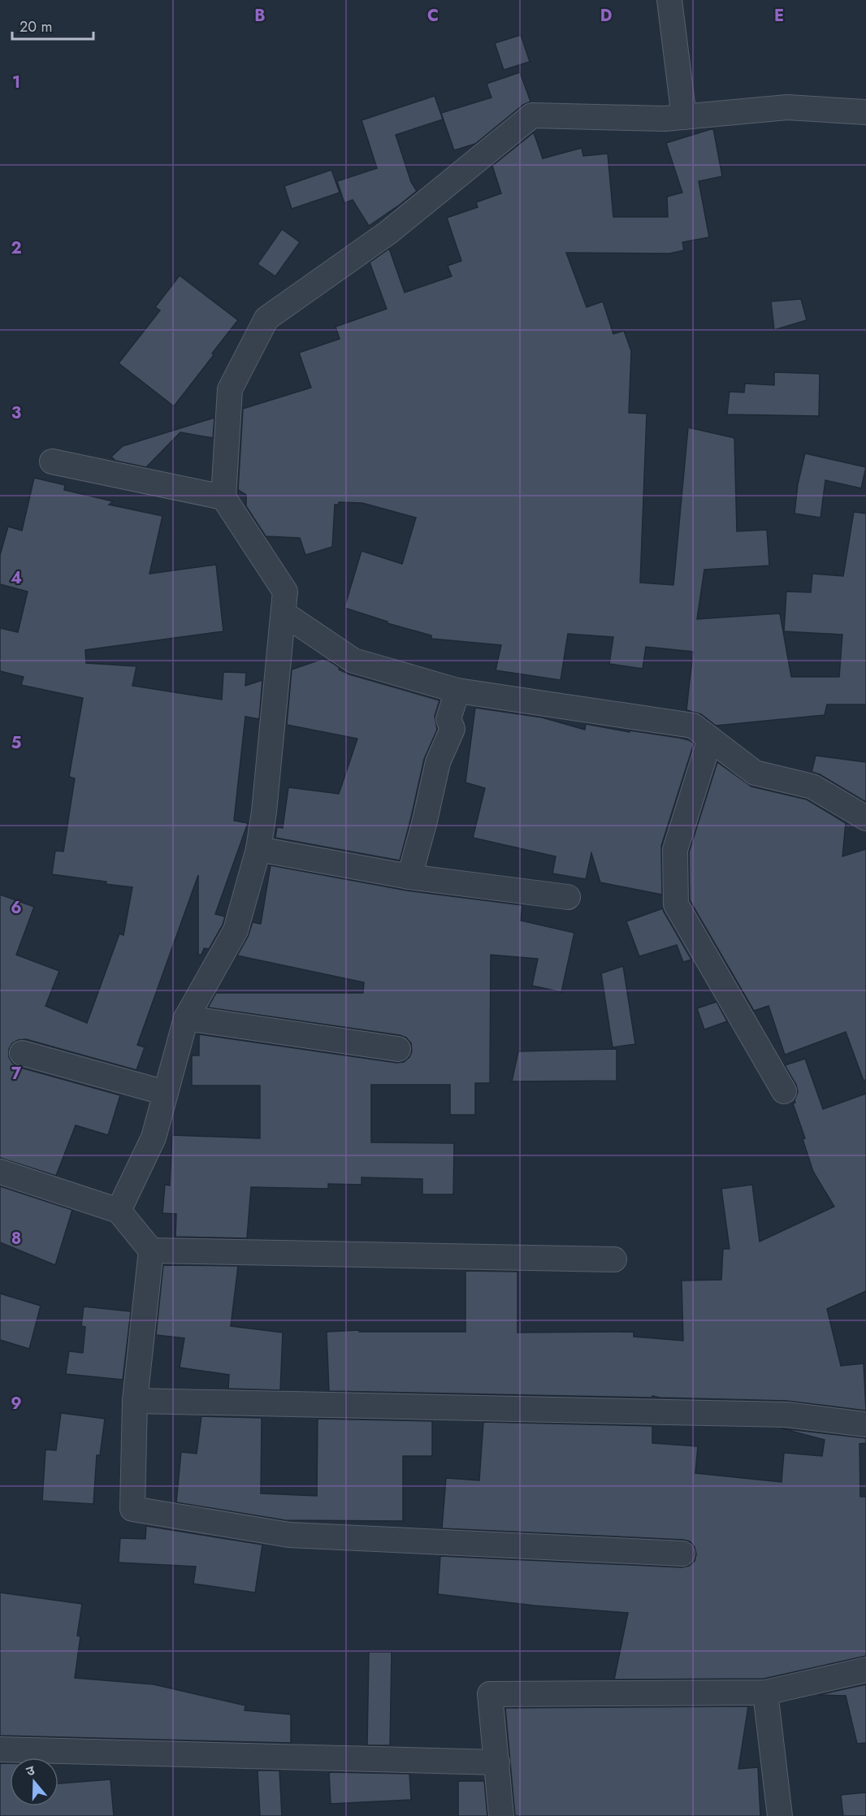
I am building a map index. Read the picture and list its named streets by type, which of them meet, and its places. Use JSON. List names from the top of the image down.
{
  "scale_bar": "20 m",
  "north": "top",
  "grid": {
    "columns": [
      "B",
      "C",
      "D",
      "E"
    ],
    "rows": [
      "1",
      "2",
      "3",
      "4",
      "5",
      "6",
      "7",
      "8",
      "9"
    ]
  }
}
